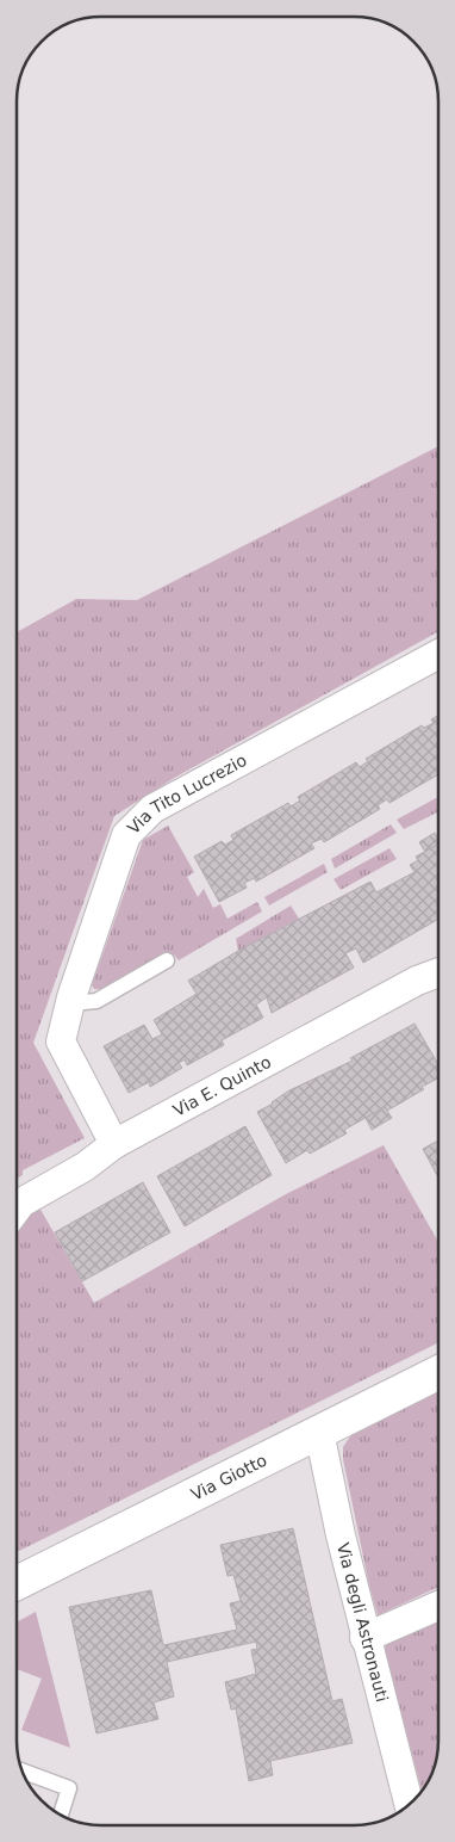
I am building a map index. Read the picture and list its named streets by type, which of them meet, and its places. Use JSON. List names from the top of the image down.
{
  "streets": {
    "street": [
      "Via Tito Lucrezio",
      "Via E. Quinto",
      "Via Giotto",
      "Via degli Astronauti"
    ]
  },
  "crossings": [
    ["Via Tito Lucrezio", "Via E. Quinto"],
    ["Via Giotto", "Via degli Astronauti"]
  ]
}
